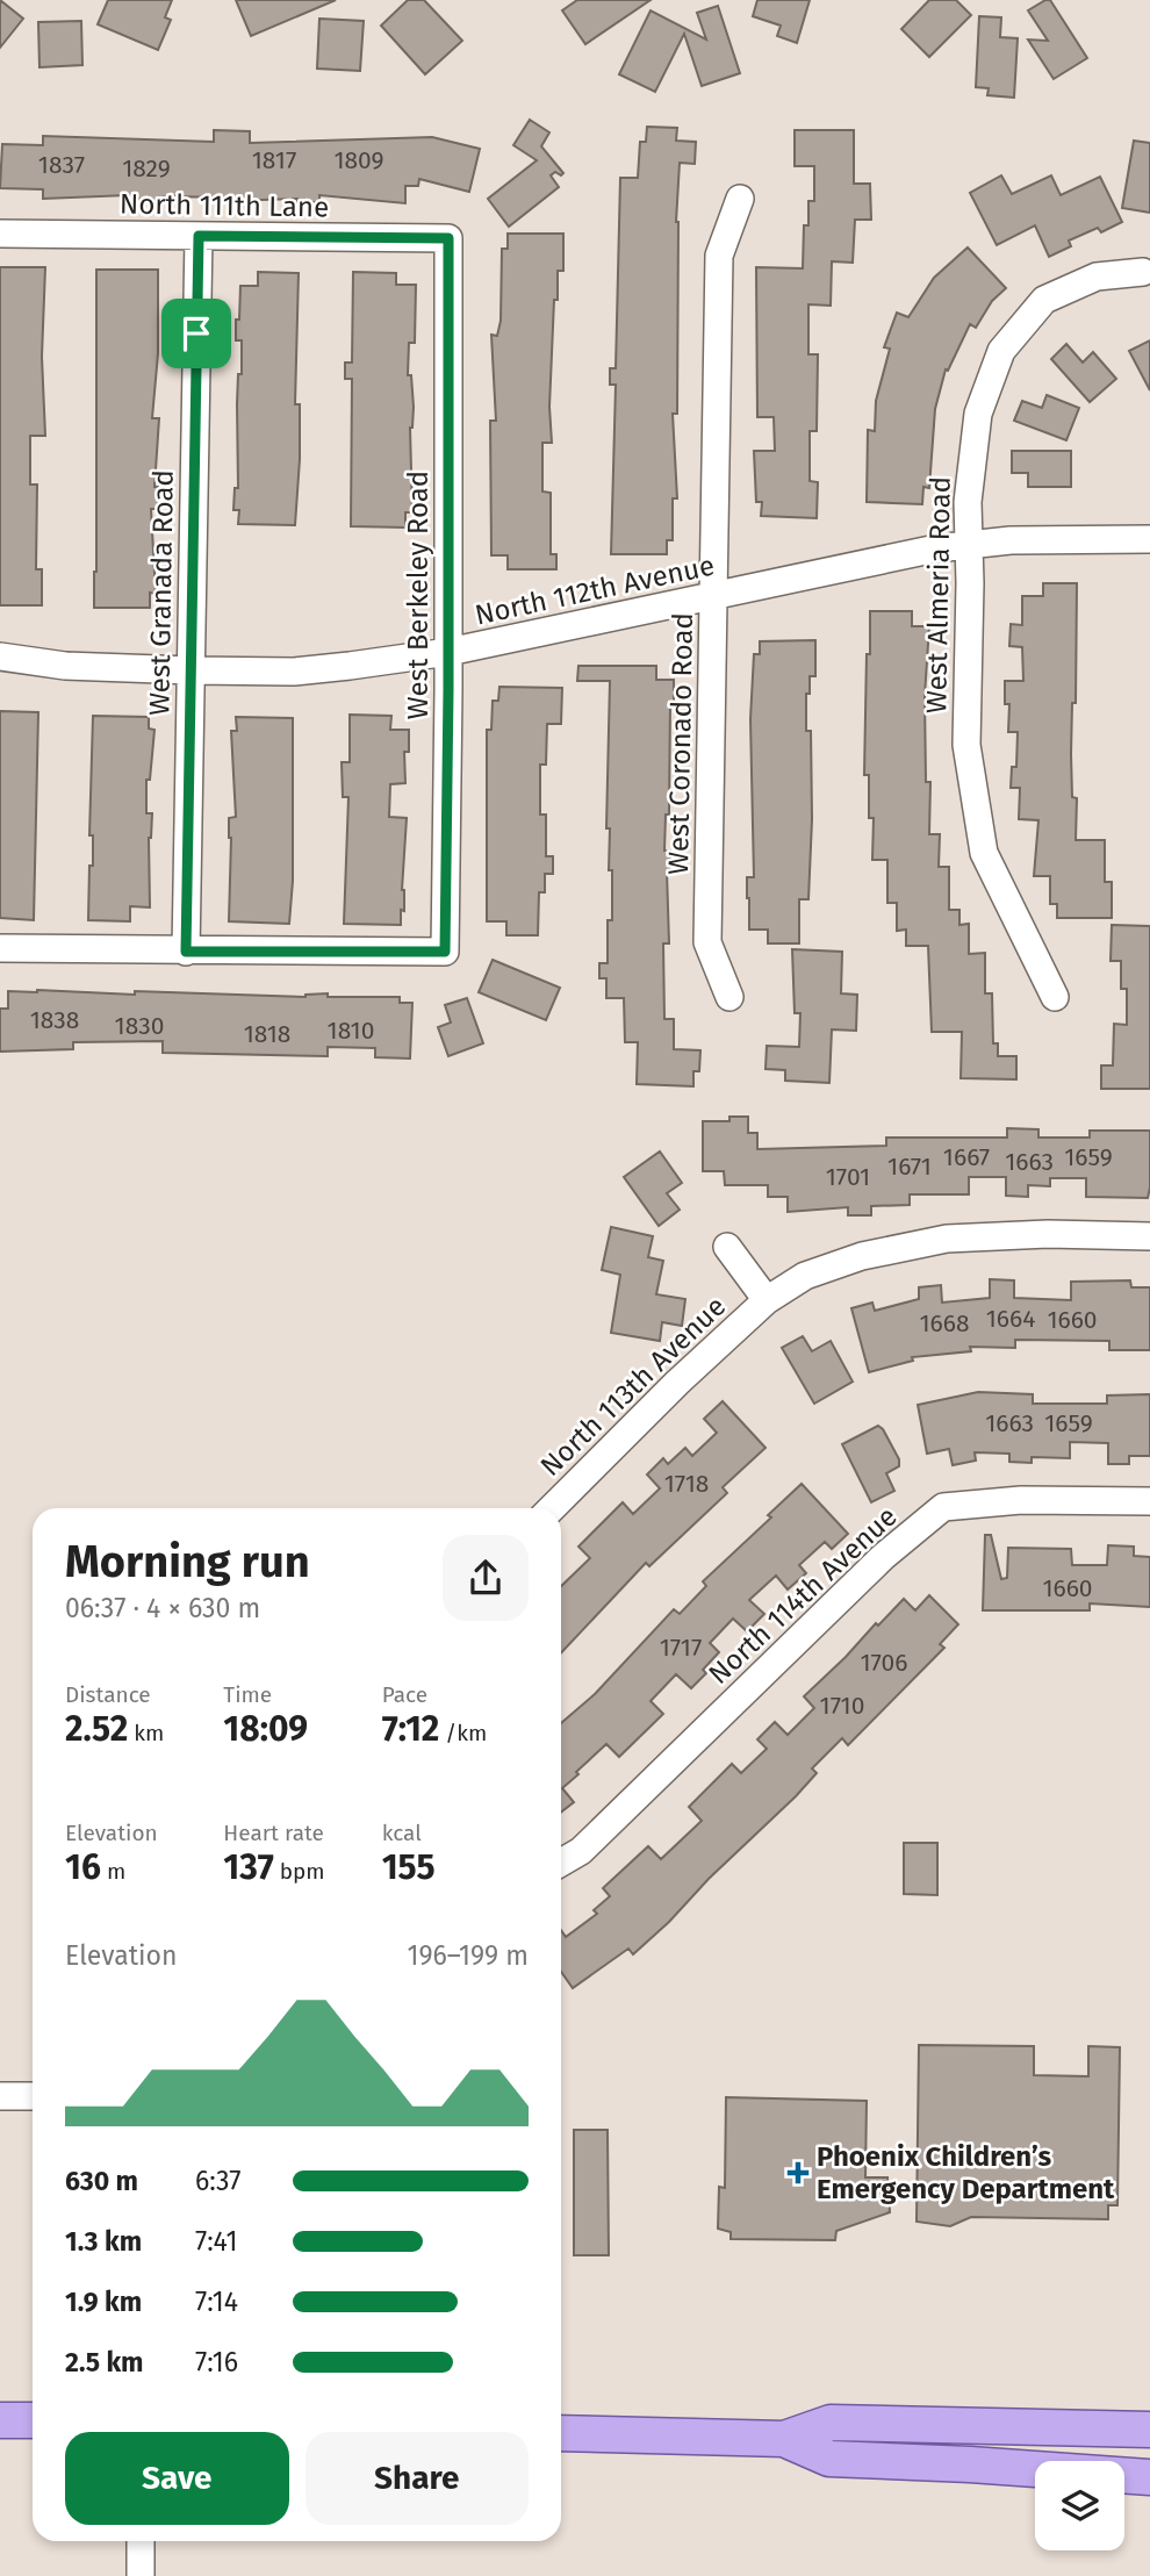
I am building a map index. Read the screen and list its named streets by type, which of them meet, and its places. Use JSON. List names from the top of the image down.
{
  "streets": {
    "street": [
      "North 111th Lane",
      "North 112th Avenue",
      "West Granada Road",
      "West Berkeley Road",
      "West Almeria Road",
      "West Coronado Road",
      "North 113th Avenue",
      "North 114th Avenue"
    ]
  },
  "crossings": [
    ["North 111th Lane", "West Granada Road"],
    ["North 111th Lane", "West Berkeley Road"],
    ["North 112th Avenue", "West Granada Road"],
    ["North 112th Avenue", "West Berkeley Road"],
    ["North 112th Avenue", "West Almeria Road"],
    ["North 112th Avenue", "West Coronado Road"],
    ["West Granada Road", "West Berkeley Road"]
  ],
  "places": {
    "health": ["Phoenix Children’s Emergency Department"]
  },
  "house_numbers": [
    "1817",
    "1809",
    "1837",
    "1829",
    "1838",
    "1830",
    "1810",
    "1818",
    "1667",
    "1659",
    "1663",
    "1671",
    "1701",
    "1664",
    "1660",
    "1668",
    "1663",
    "1659",
    "1718",
    "1660",
    "1717",
    "1706",
    "1710"
  ],
  "page": {
    "heading": ["Morning run", "06:37 · 4 × 630 m"],
    "stats": [
      ["Distance", "2.52 km"],
      ["Time", "18:09"],
      ["Pace", "7:12 /km"],
      ["Elevation", "16 m"],
      ["Heart rate", "137 bpm"],
      ["kcal", "155"]
    ],
    "chart": ["Elevation", "196–199 m"],
    "list": [
      {
        "name": "630 m",
        "note": "6:37"
      },
      {
        "name": "1.3 km",
        "note": "7:41"
      },
      {
        "name": "1.9 km",
        "note": "7:14"
      },
      {
        "name": "2.5 km",
        "note": "7:16"
      }
    ],
    "buttons": ["Save", "Share"]
  }
}
